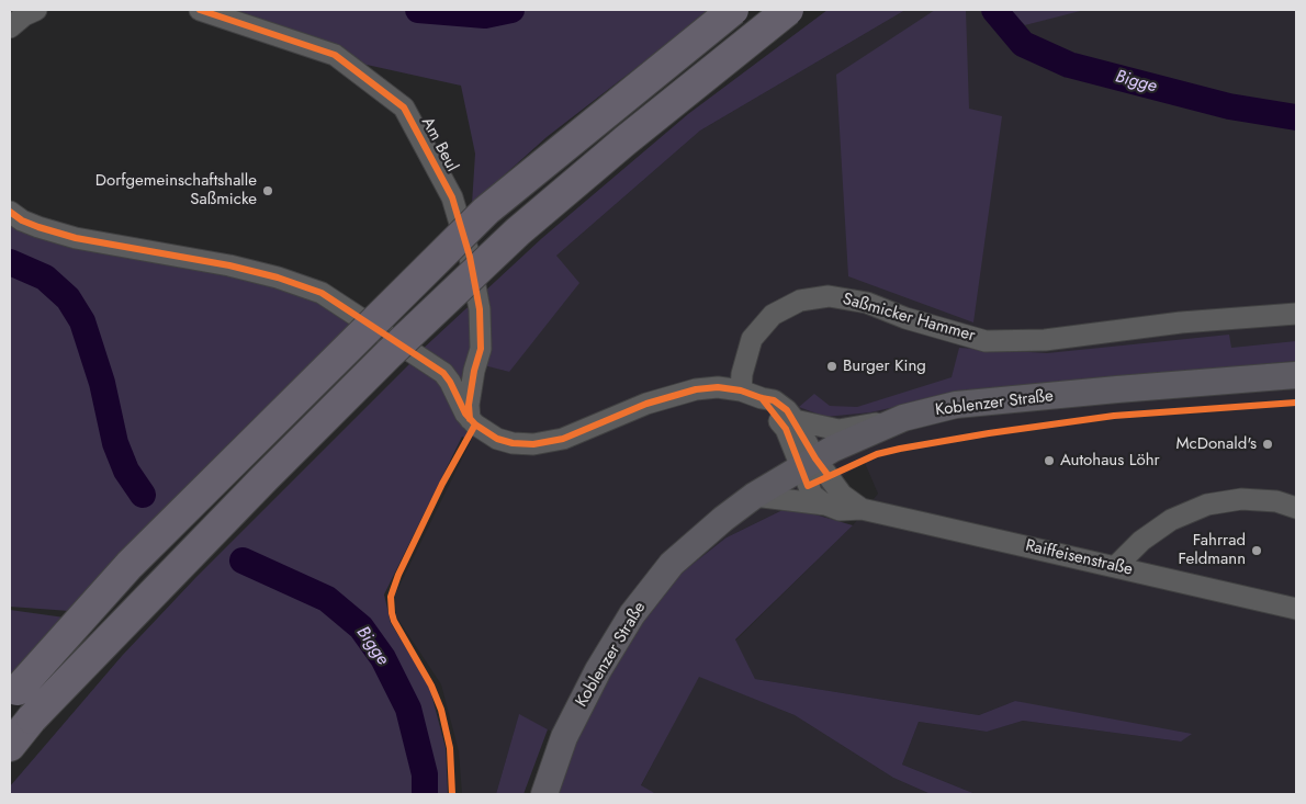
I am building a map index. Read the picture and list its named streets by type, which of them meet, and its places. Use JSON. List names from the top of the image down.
{
  "streets": {
    "main road": ["Koblenzer Straße"],
    "street": ["Am Beul", "Saßmicker Hammer", "Raiffeisenstraße"]
  },
  "crossings": [
    ["Koblenzer Straße", "Raiffeisenstraße"]
  ],
  "water": ["Bigge"],
  "places": [
    "Dorfgemeinschaftshalle Saßmicke",
    "Burger King",
    "McDonald's",
    "Autohaus Löhr",
    "Fahrrad Feldmann"
  ]
}
